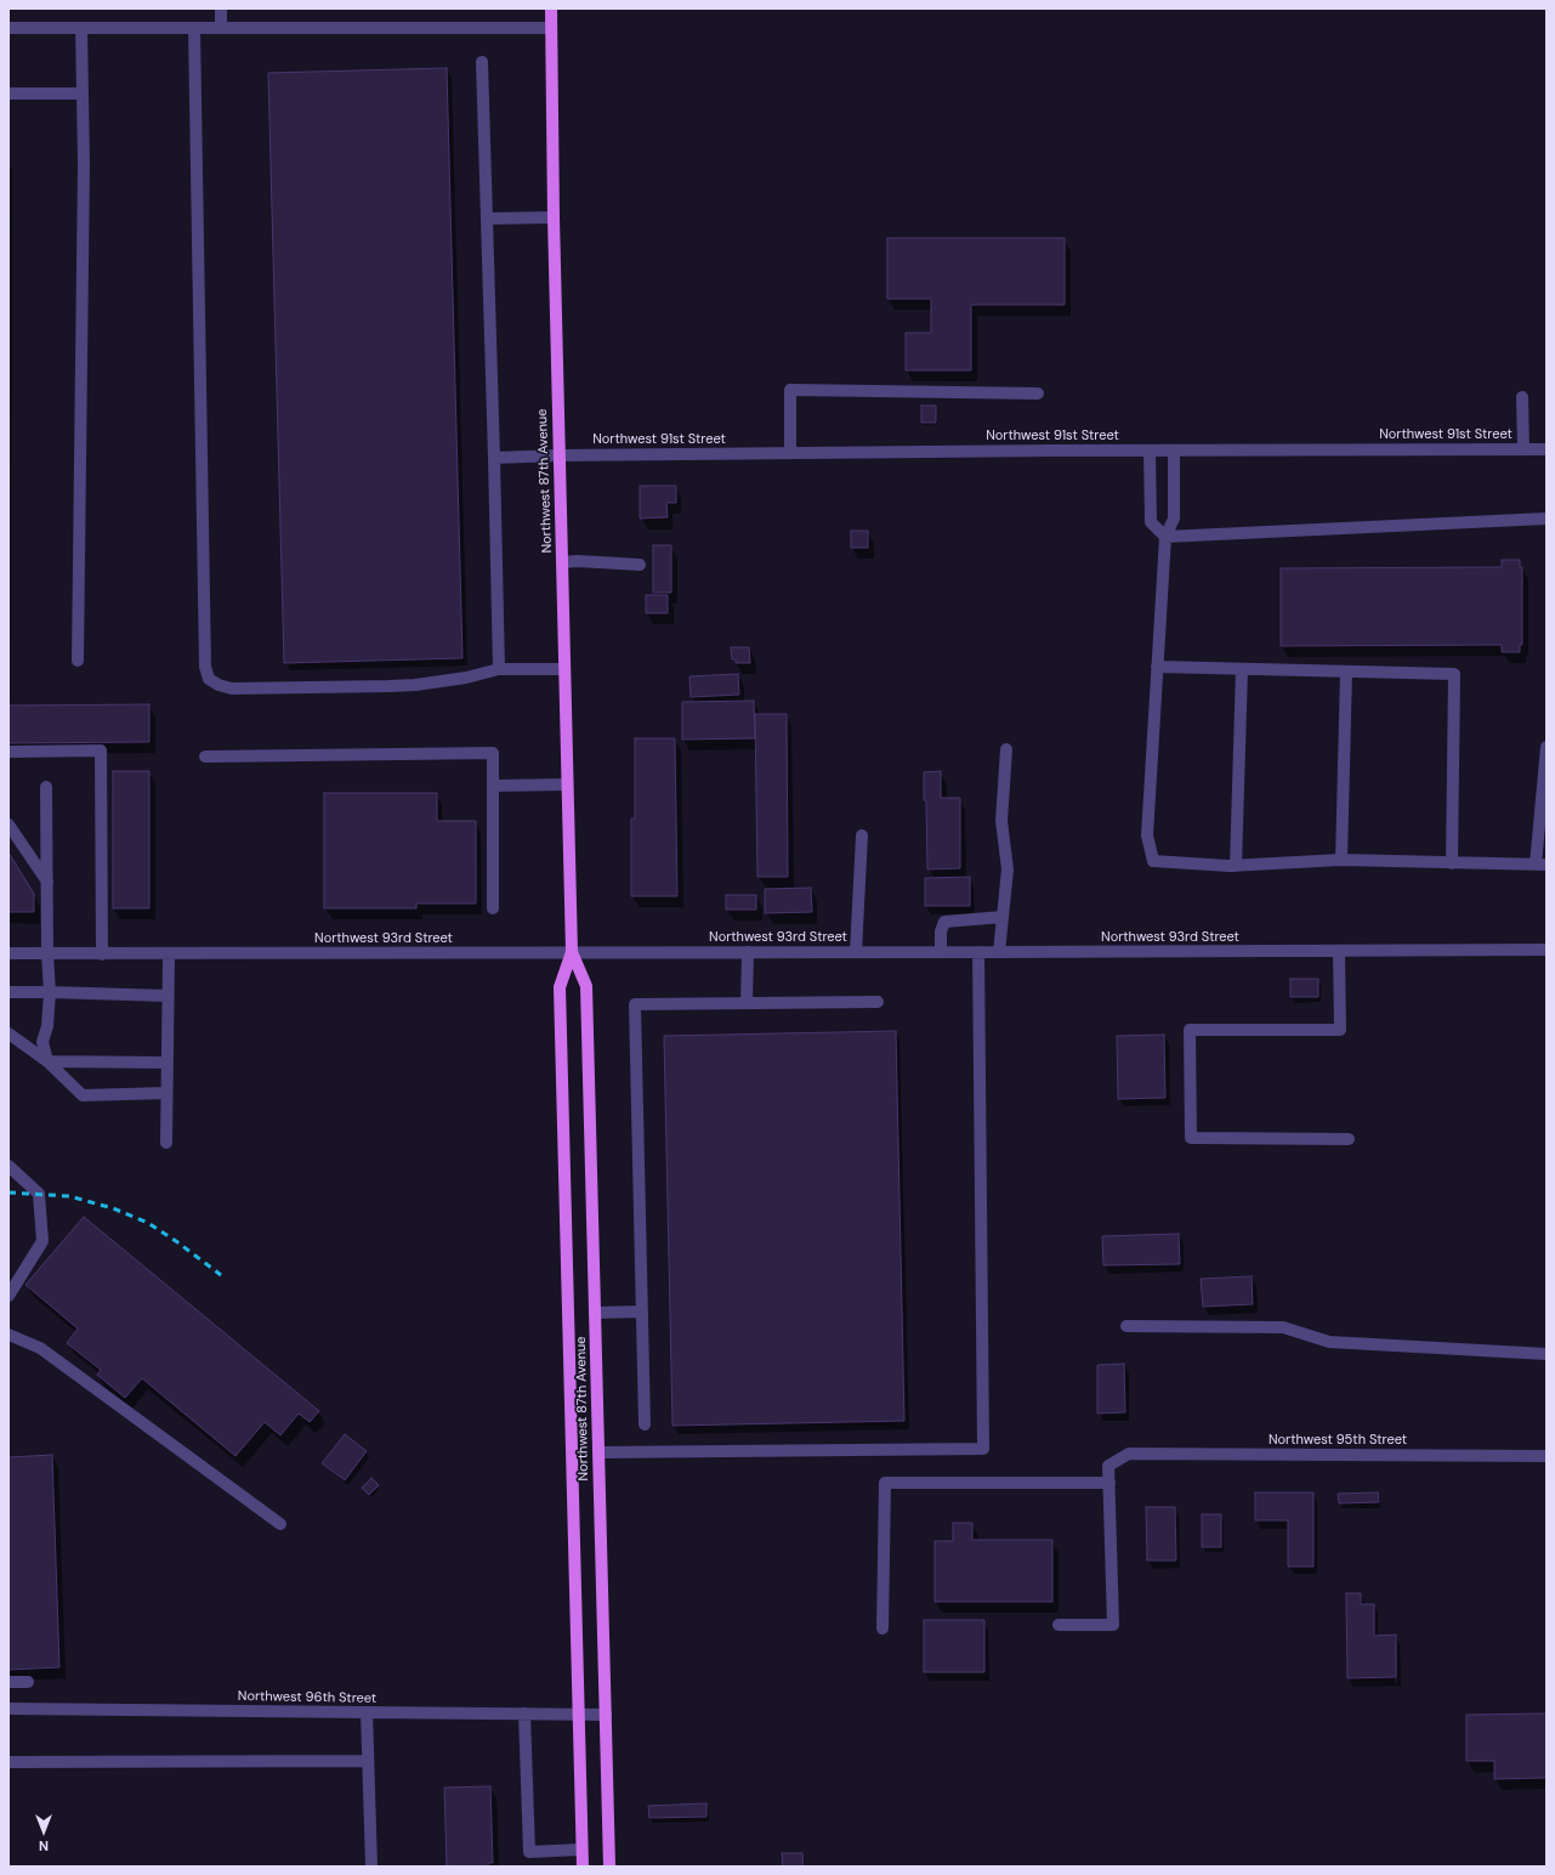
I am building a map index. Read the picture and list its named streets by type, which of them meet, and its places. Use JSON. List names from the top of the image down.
{
  "streets": {
    "main road": ["Northwest 87th Avenue"],
    "street": [
      "Northwest 91st Street",
      "Northwest 93rd Street",
      "Northwest 95th Street",
      "Northwest 96th Street"
    ]
  },
  "crossings": [
    ["Northwest 91st Street", "Northwest 87th Avenue"],
    ["Northwest 87th Avenue", "Northwest 93rd Street"],
    ["Northwest 87th Avenue", "Northwest 96th Street"]
  ],
  "north": "bottom"
}
